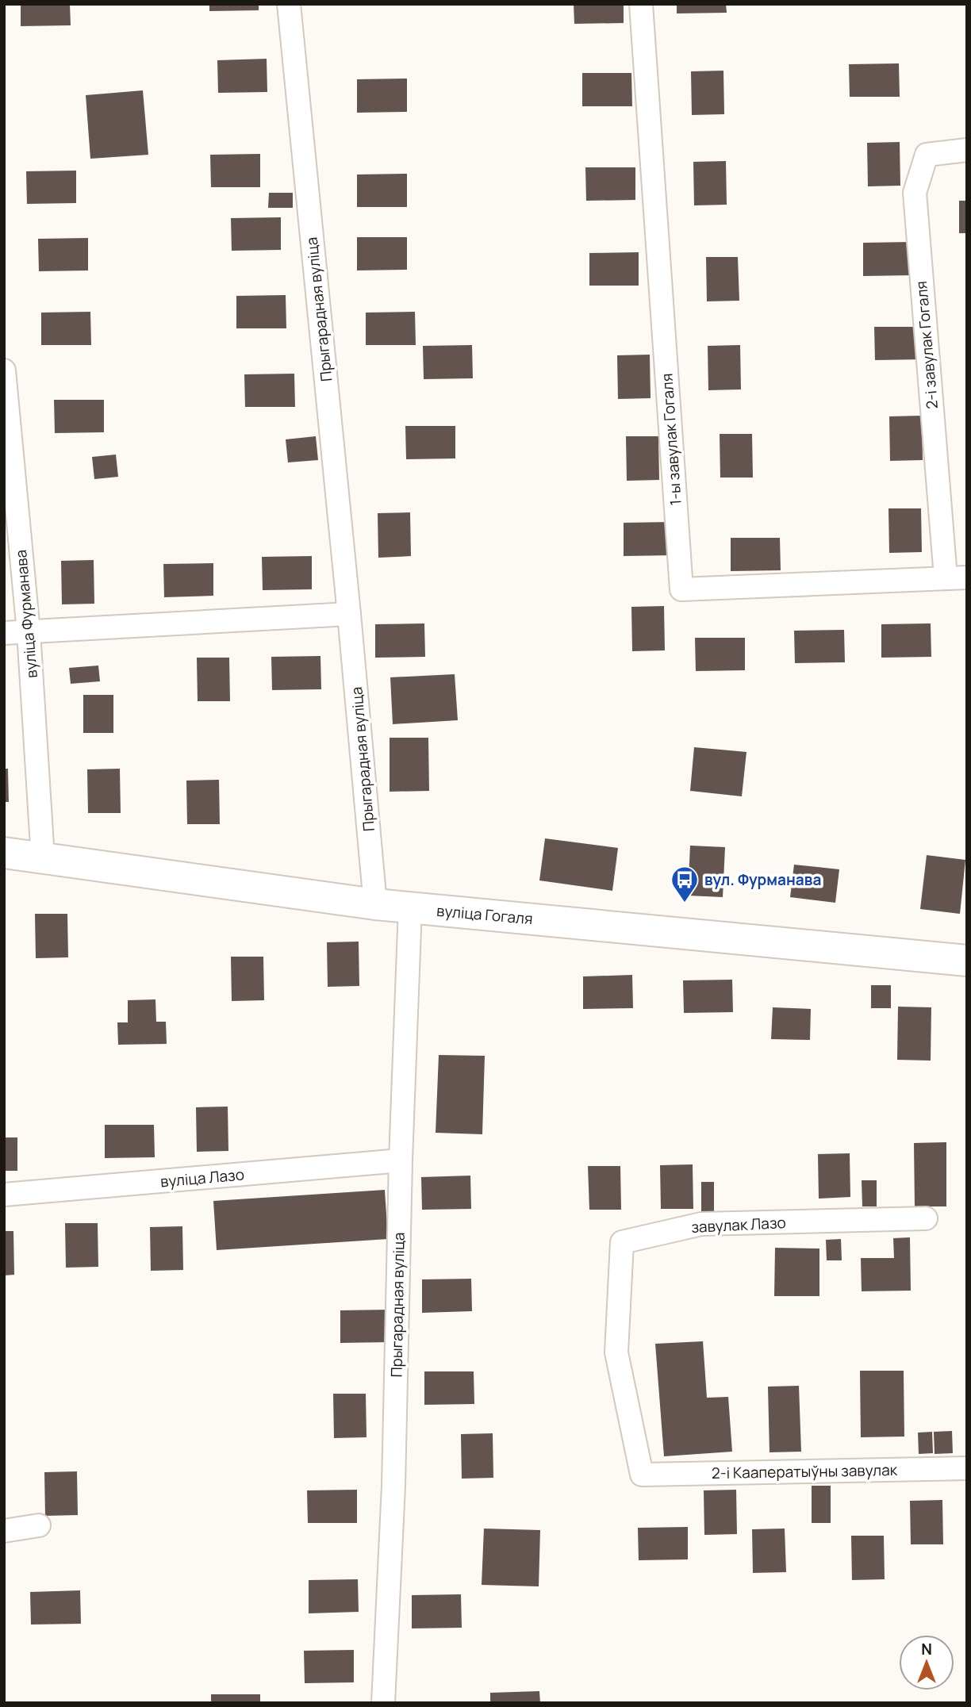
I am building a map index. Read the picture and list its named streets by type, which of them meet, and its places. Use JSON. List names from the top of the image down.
{
  "streets": {
    "main road": ["вуліца Гогаля"],
    "street": [
      "Прыгарадная вуліца",
      "2-і завулак Гогаля",
      "1-ы завулак Гогаля",
      "вуліца Фурманава",
      "вуліца Лазо",
      "завулак Лазо",
      "2-і Кааператыўны завулак"
    ]
  },
  "crossings": [
    ["Прыгарадная вуліца", "вуліца Гогаля"],
    ["Прыгарадная вуліца", "вуліца Лазо"],
    ["2-і завулак Гогаля", "1-ы завулак Гогаля"],
    ["вуліца Фурманава", "вуліца Гогаля"],
    ["завулак Лазо", "2-і Кааператыўны завулак"]
  ],
  "places": {
    "bus stop": ["вул. Фурманава"]
  },
  "north": "top"
}
